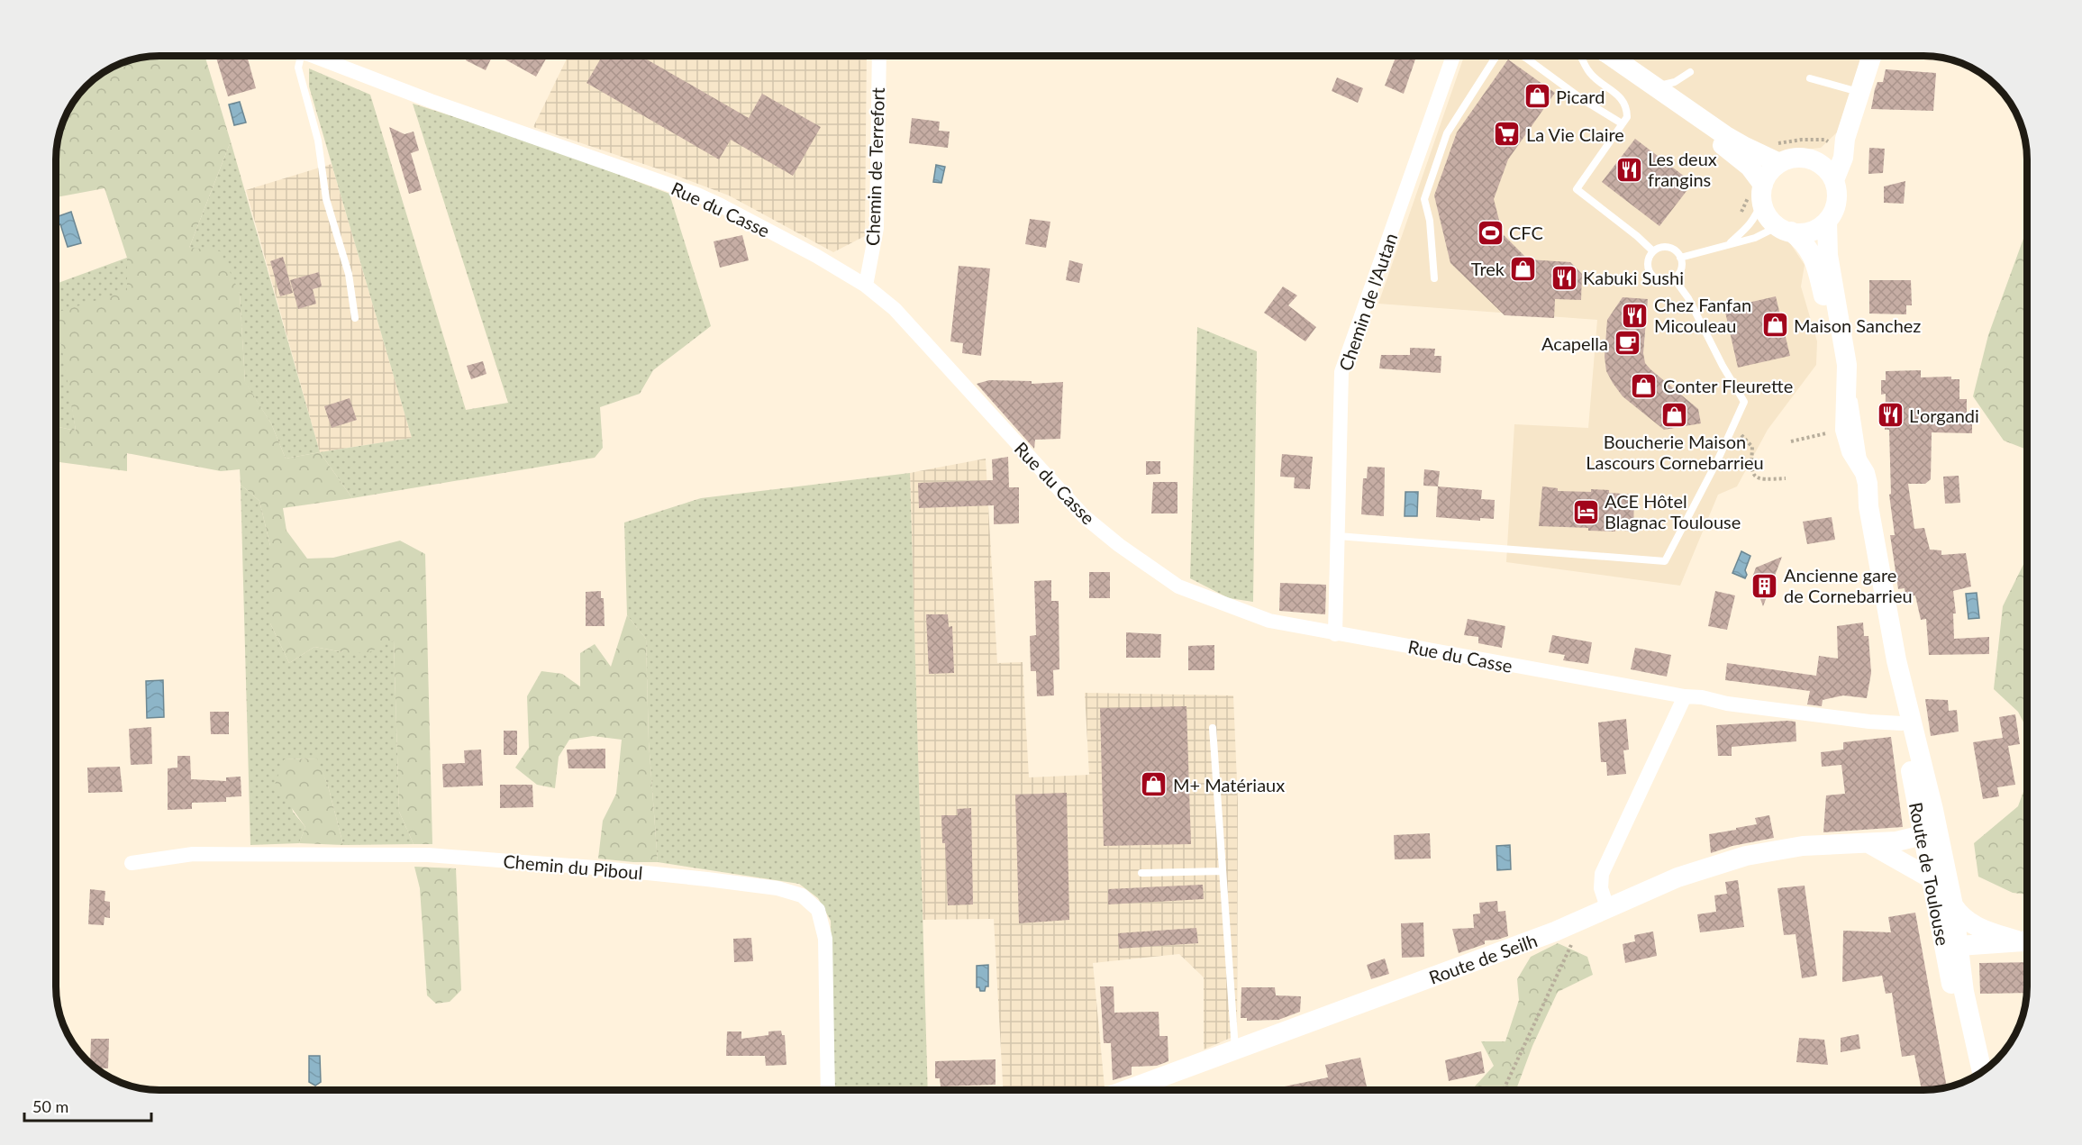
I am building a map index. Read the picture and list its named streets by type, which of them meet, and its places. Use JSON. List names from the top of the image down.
{
  "streets": {
    "main road": ["Route de Toulouse", "Route de Seilh"],
    "street": [
      "Chemin de Terrefort",
      "Rue du Casse",
      "Chemin de l'Autan",
      "Chemin du Piboul"
    ]
  },
  "crossings": [
    ["Chemin de Terrefort", "Rue du Casse"],
    ["Rue du Casse", "Chemin de l'Autan"],
    ["Rue du Casse", "Route de Toulouse"],
    ["Route de Toulouse", "Route de Seilh"]
  ],
  "places": {
    "shop": [
      "Picard",
      "Trek",
      "Maison Sanchez",
      "Conter Fleurette",
      "Boucherie Maison Lascours Cornebarrieu",
      "M+ Matériaux"
    ],
    "supermarket": ["La Vie Claire"],
    "restaurant": [
      "Les deux frangins",
      "Kabuki Sushi",
      "Chez Fanfan Micouleau",
      "L'organdi"
    ],
    "sports": ["CFC"],
    "cafe": ["Acapella"],
    "hotel": ["ACE Hôtel Blagnac Toulouse"],
    "building": ["Ancienne gare de Cornebarrieu"]
  },
  "scale_bar": "50 m"
}
